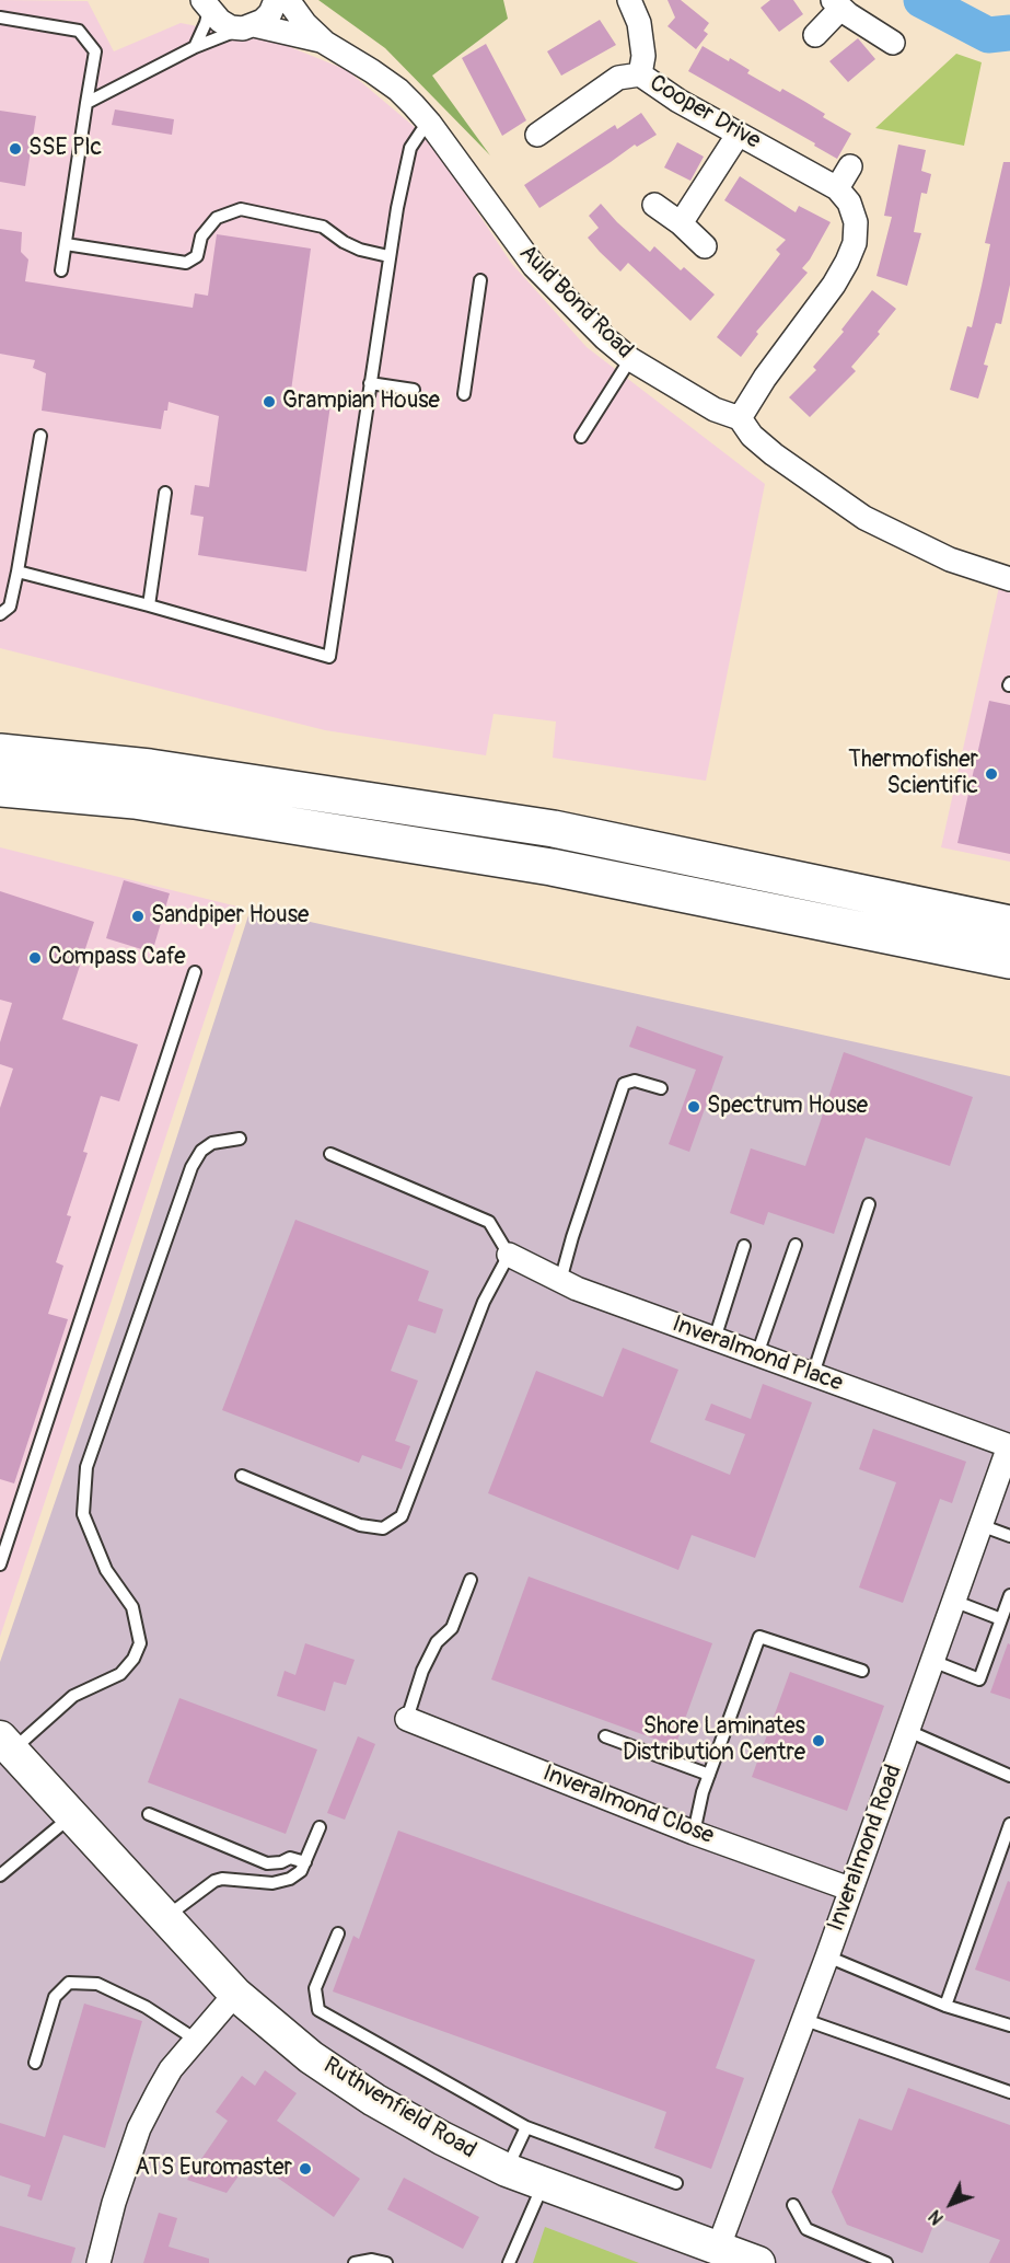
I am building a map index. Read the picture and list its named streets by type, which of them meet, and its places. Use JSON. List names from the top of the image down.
{
  "streets": {
    "street": [
      "Cooper Drive",
      "Auld Bond Road",
      "Inveralmond Place",
      "Inveralmond Close",
      "Inveralmond Road",
      "Ruthvenfield Road"
    ]
  },
  "crossings": [
    ["Inveralmond Place", "Inveralmond Road"],
    ["Inveralmond Close", "Inveralmond Road"],
    ["Inveralmond Road", "Ruthvenfield Road"]
  ],
  "places": [
    "SSE Plc",
    "Grampian House",
    "Thermofisher Scientific",
    "Sandpiper House",
    "Compass Cafe",
    "Spectrum House",
    "Shore Laminates Distribution Centre",
    "ATS Euromaster"
  ],
  "north": "bottom left"
}
